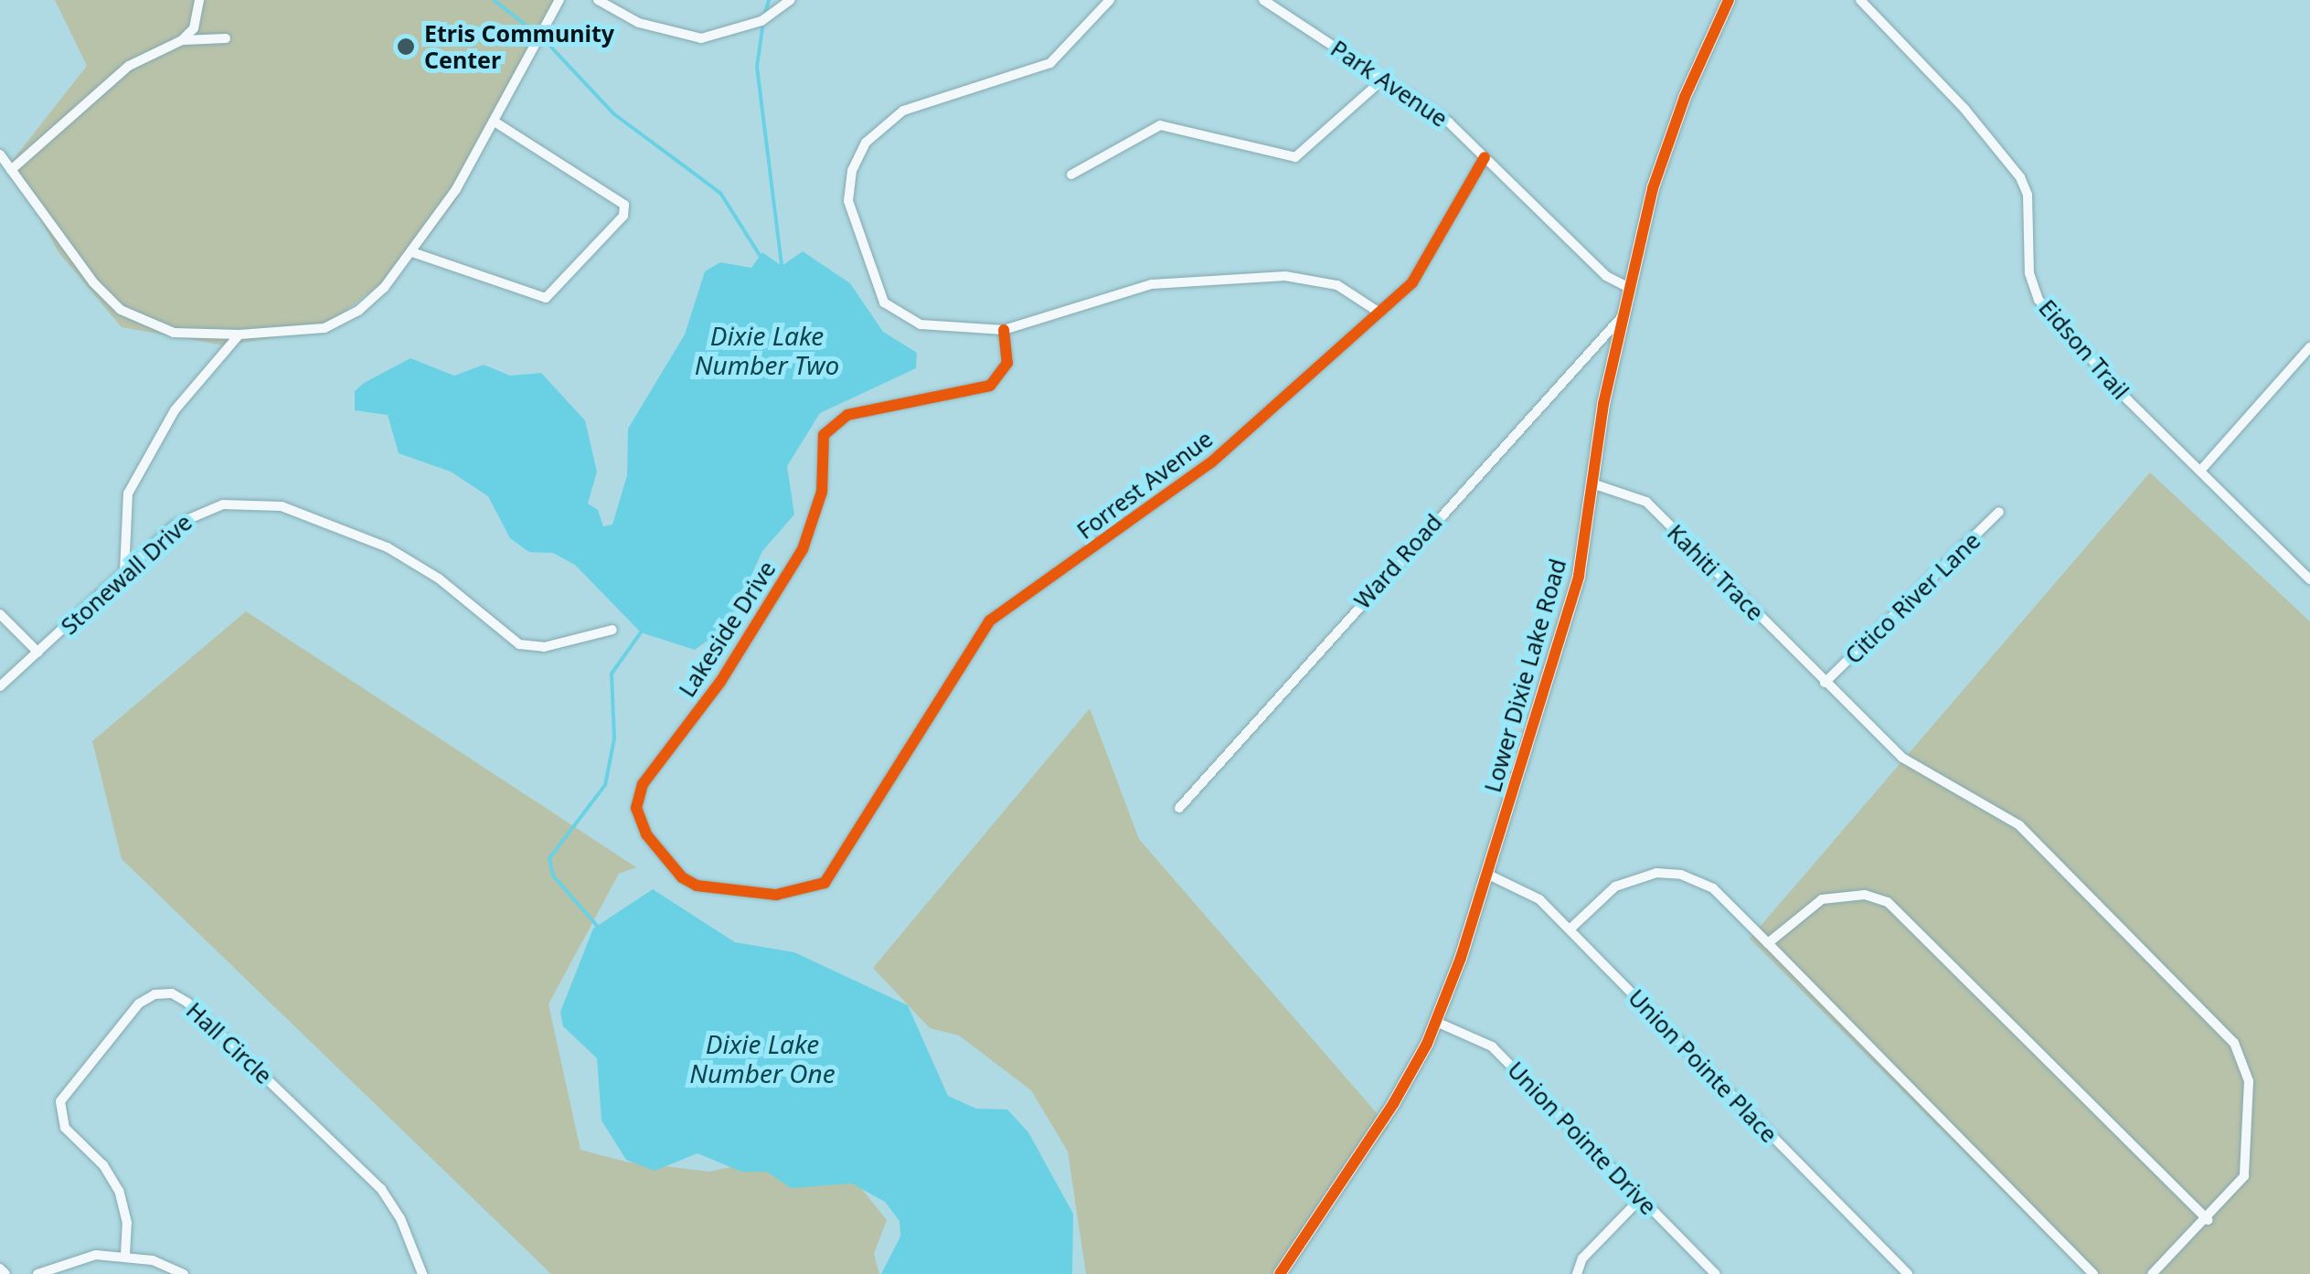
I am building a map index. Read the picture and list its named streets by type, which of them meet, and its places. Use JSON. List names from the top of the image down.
{
  "streets": {
    "street": [
      "Park Avenue",
      "Eidson Trail",
      "Forrest Avenue",
      "Ward Road",
      "Kahiti Trace",
      "Stonewall Drive",
      "Citico River Lane",
      "Lakeside Drive",
      "Lower Dixie Lake Road",
      "Hall Circle",
      "Union Pointe Place",
      "Union Pointe Drive"
    ]
  },
  "crossings": [
    ["Park Avenue", "Forrest Avenue"],
    ["Park Avenue", "Lower Dixie Lake Road"],
    ["Forrest Avenue", "Lakeside Drive"],
    ["Ward Road", "Lower Dixie Lake Road"],
    ["Kahiti Trace", "Citico River Lane"],
    ["Kahiti Trace", "Lower Dixie Lake Road"],
    ["Lower Dixie Lake Road", "Union Pointe Place"],
    ["Lower Dixie Lake Road", "Union Pointe Drive"]
  ],
  "water": ["Dixie Lake Number Two", "Dixie Lake Number One"],
  "places": ["Etris Community Center"]
}
